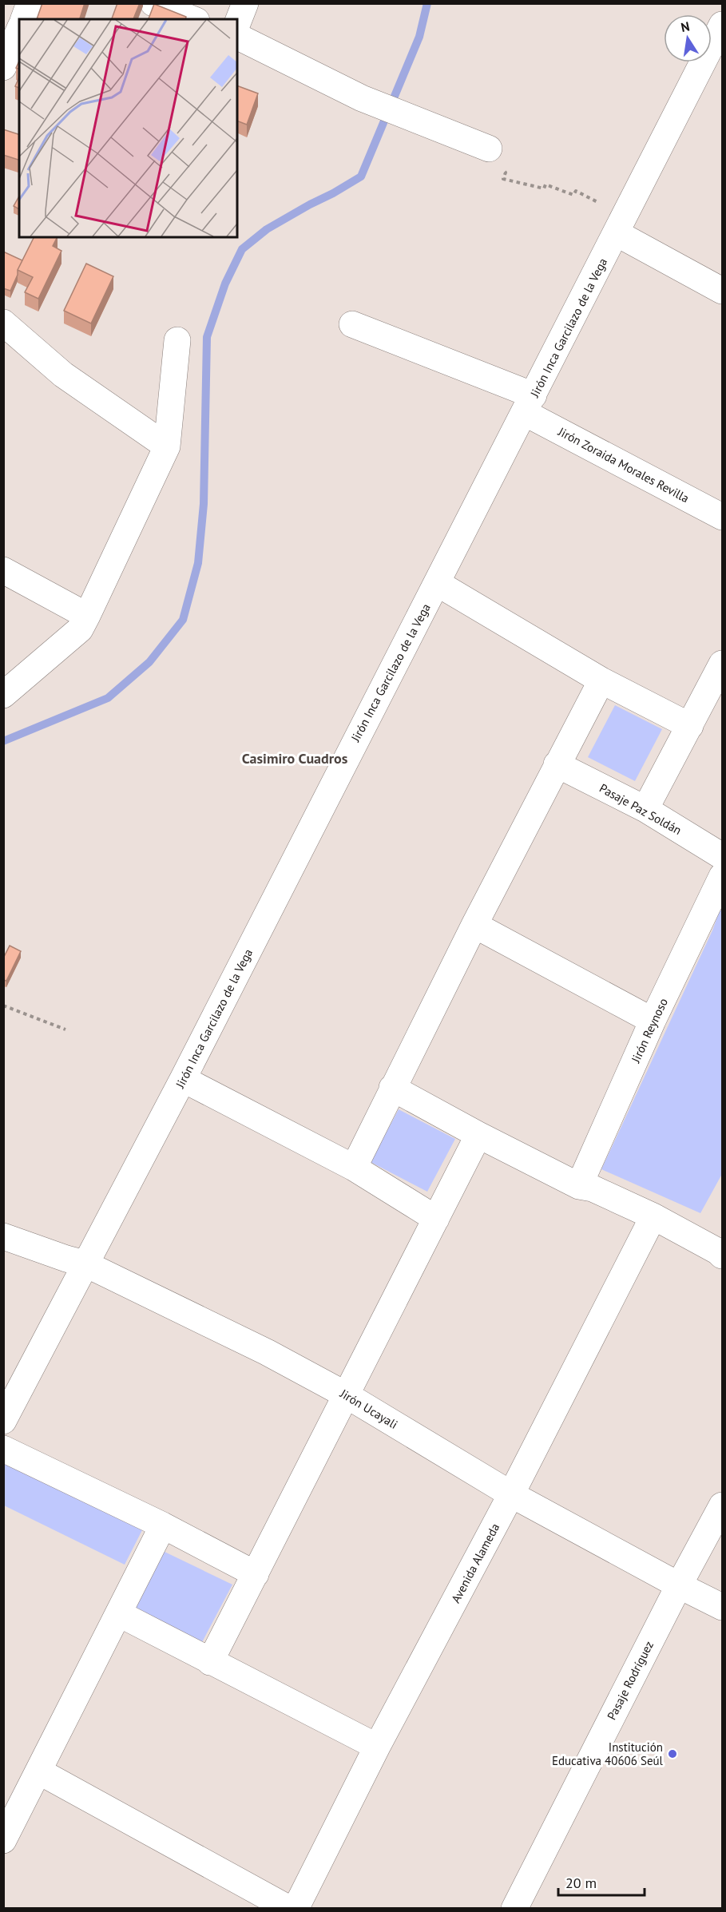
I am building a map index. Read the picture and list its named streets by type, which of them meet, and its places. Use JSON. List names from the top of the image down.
{
  "streets": {
    "street": [
      "Jirón Inca Garcilazo de la Vega",
      "Jirón Zoraida Morales Revilla",
      "Pasaje Paz Soldán",
      "Jirón Reynoso",
      "Jirón Ucayali",
      "Avenida Alameda",
      "Pasaje Rodríguez"
    ]
  },
  "crossings": [
    ["Jirón Inca Garcilazo de la Vega", "Jirón Zoraida Morales Revilla"],
    ["Jirón Inca Garcilazo de la Vega", "Jirón Ucayali"],
    ["Jirón Ucayali", "Avenida Alameda"],
    ["Jirón Ucayali", "Pasaje Rodríguez"]
  ],
  "districts": ["Casimiro Cuadros"],
  "places": ["Institución Educativa 40606 Seúl"],
  "scale_bar": "20 m",
  "north": "top"
}
